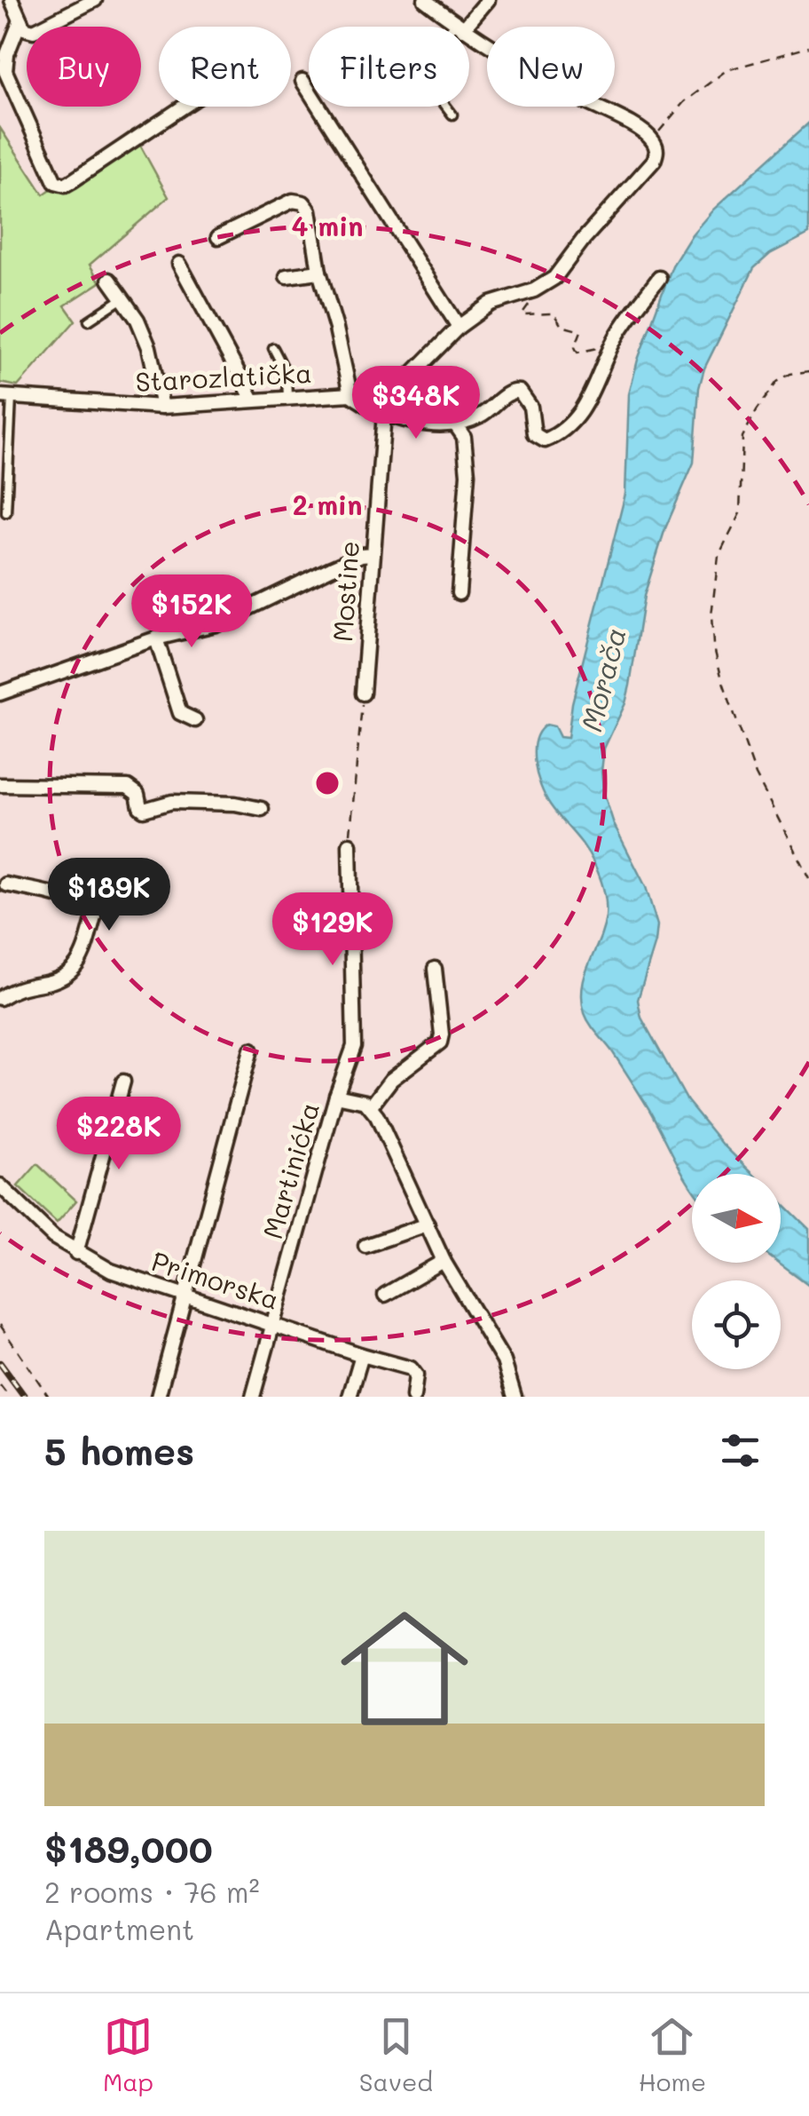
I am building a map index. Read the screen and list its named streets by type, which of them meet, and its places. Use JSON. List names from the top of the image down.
{
  "streets": {
    "street": [
      "Starozlatička",
      "Mostine",
      "Martinićka",
      "Primorska"
    ]
  },
  "crossings": [
    ["Starozlatička", "Mostine"],
    ["Martinićka", "Primorska"]
  ],
  "water": ["Morača"],
  "north": "right",
  "page": {
    "chip": [
      "Buy",
      "Rent",
      "Filters",
      "New"
    ],
    "price": [
      "$348K",
      "$152K",
      "$189K",
      "$129K",
      "$228K"
    ],
    "heading": "5 homes",
    "list": [
      {
        "name": "$189,000",
        "note": "2 rooms · 76 m² · Apartment"
      }
    ],
    "tabs": ["Map", "Saved", "Home"]
  },
  "rings": ["4 min", "2 min"]
}
